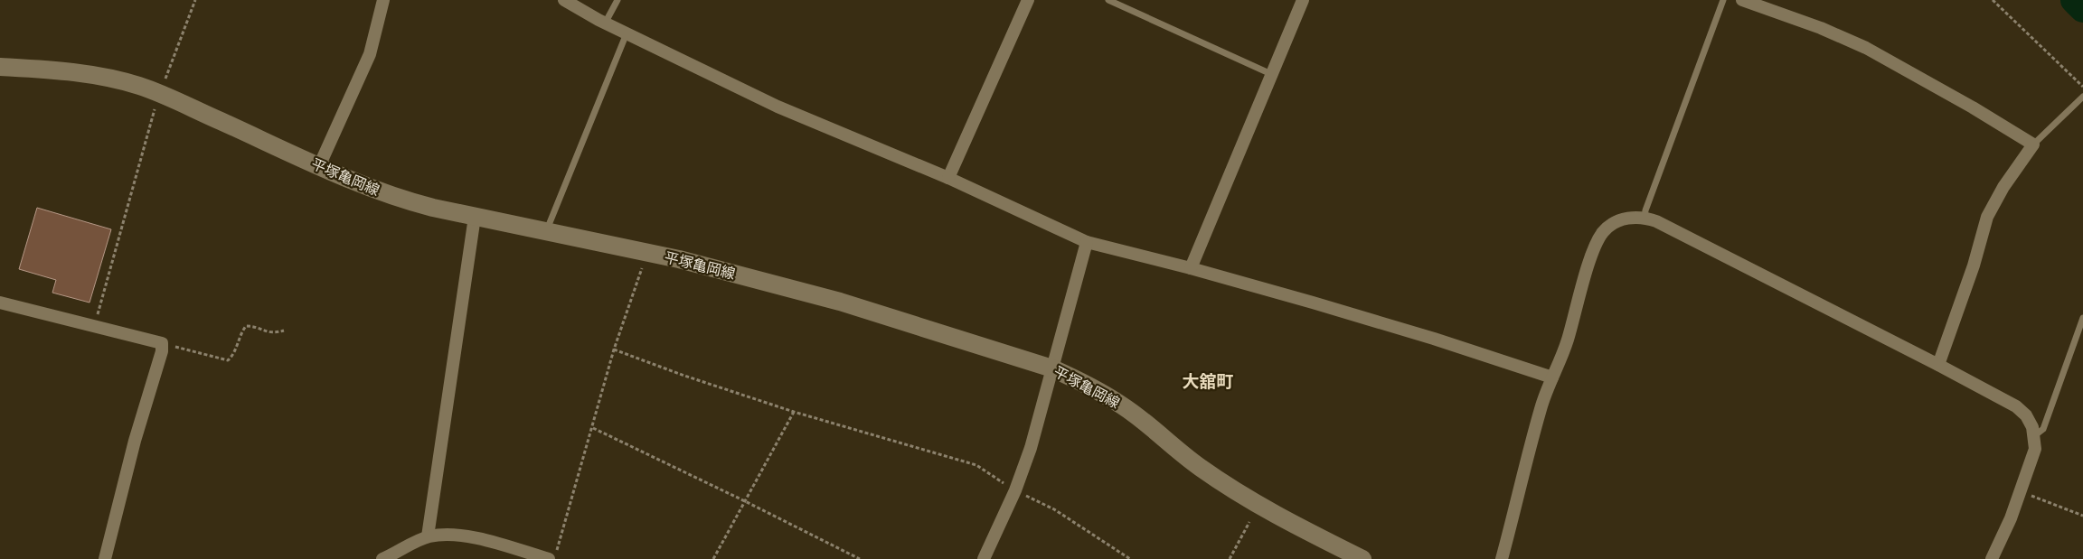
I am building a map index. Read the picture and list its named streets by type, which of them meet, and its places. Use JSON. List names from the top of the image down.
{
  "streets": {
    "main road": ["平塚亀岡線"]
  },
  "districts": ["大舘町"]
}
